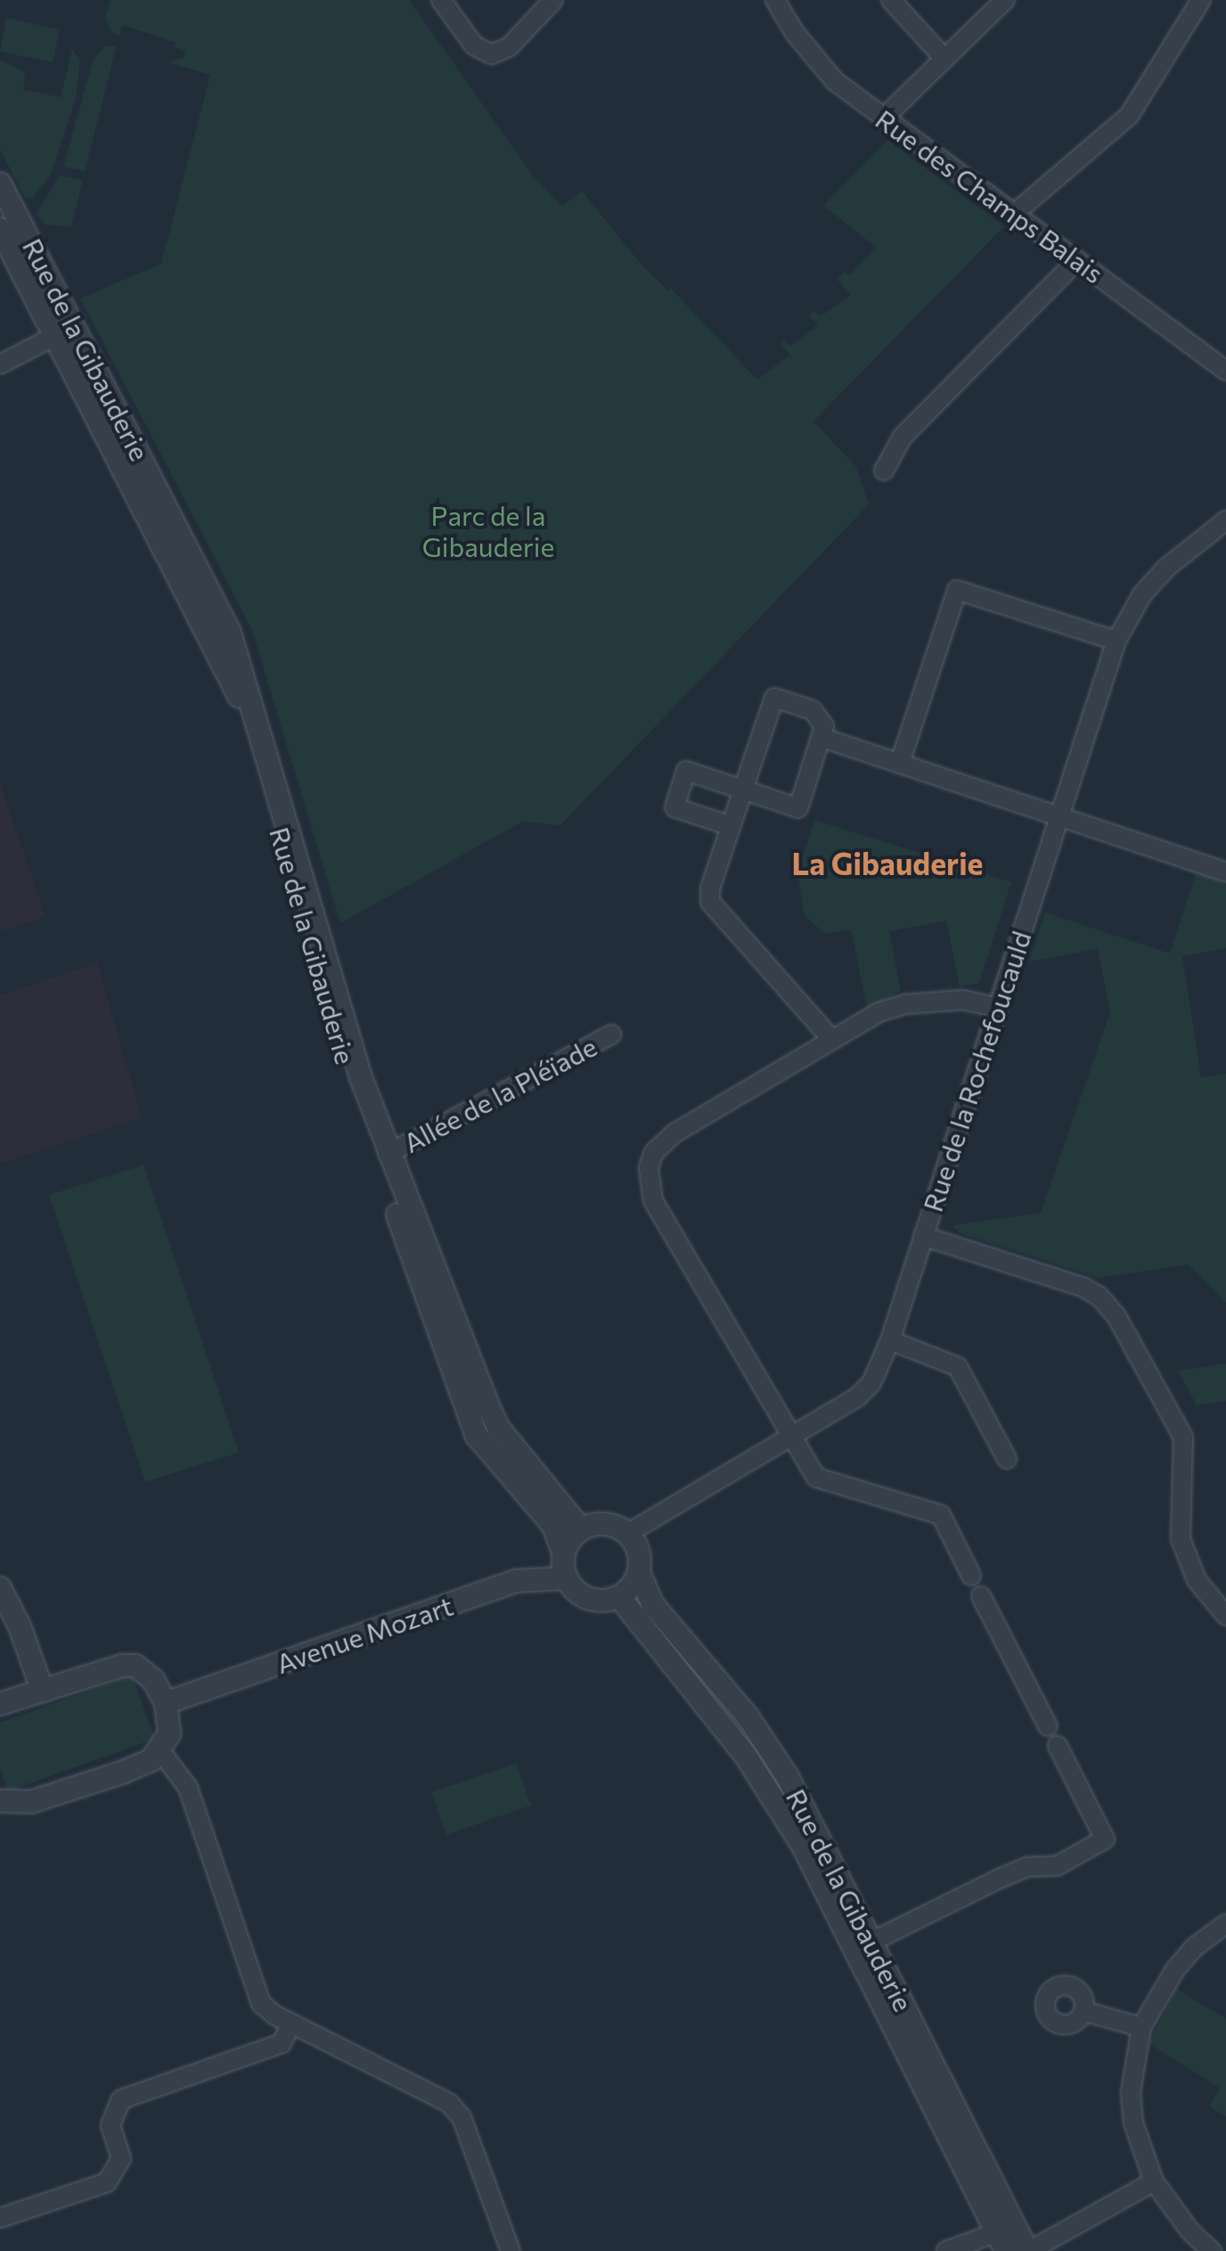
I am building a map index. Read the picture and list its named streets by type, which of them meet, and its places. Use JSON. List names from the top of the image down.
{
  "streets": {
    "street": [
      "Rue des Champs Balais",
      "Rue de la Gibauderie",
      "Rue de la Rochefoucauld",
      "Allée de la Pléïade",
      "Avenue Mozart"
    ]
  },
  "crossings": [
    ["Rue de la Gibauderie", "Rue de la Rochefoucauld"],
    ["Rue de la Gibauderie", "Allée de la Pléïade"],
    ["Rue de la Gibauderie", "Avenue Mozart"],
    ["Rue de la Rochefoucauld", "Avenue Mozart"]
  ],
  "districts": ["La Gibauderie"],
  "parks": ["Parc de la Gibauderie"]
}
